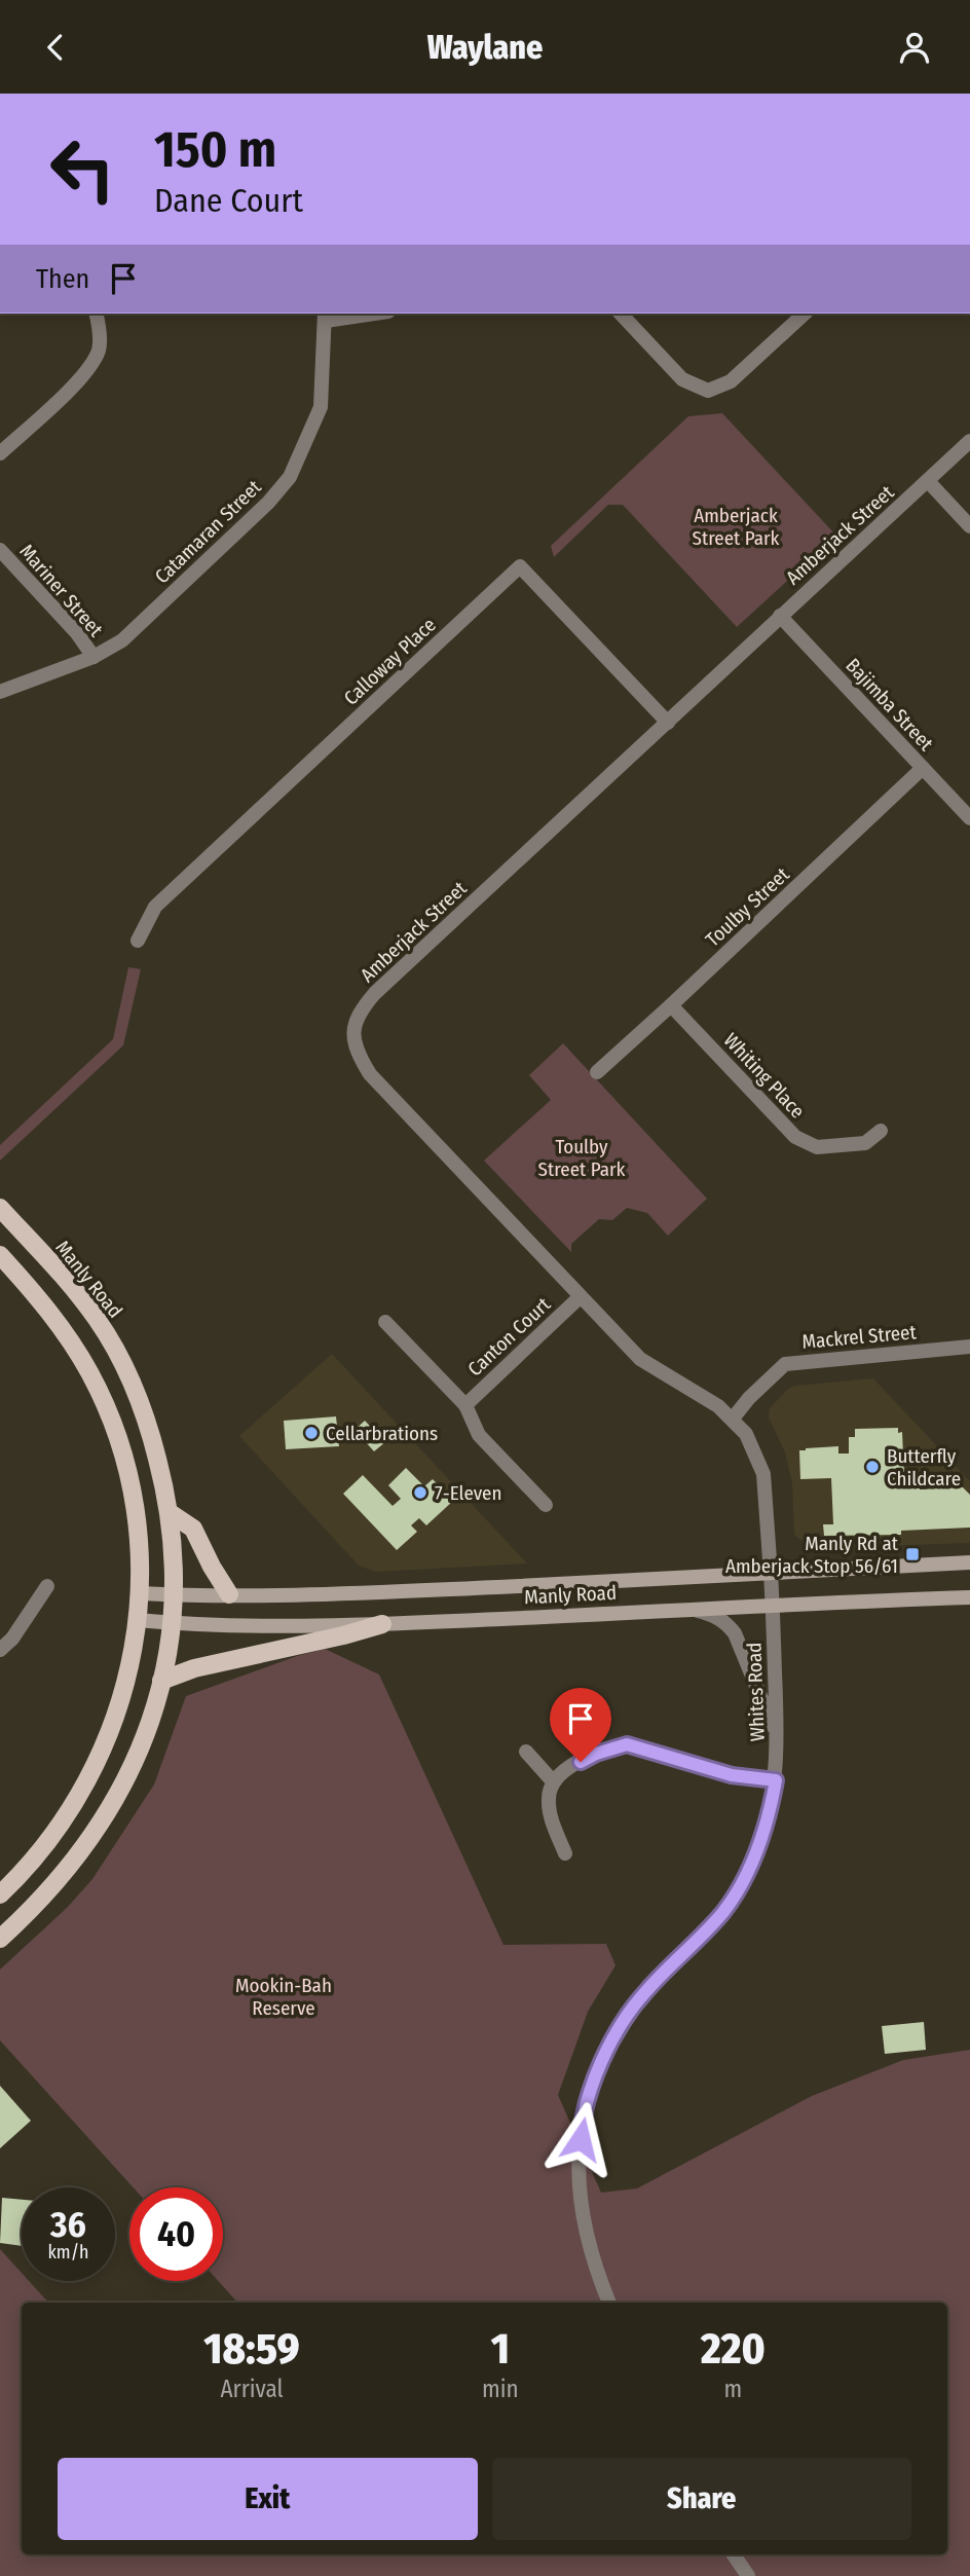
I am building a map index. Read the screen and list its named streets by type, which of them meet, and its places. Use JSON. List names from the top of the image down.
{
  "streets": {
    "main road": ["Manly Road"],
    "street": [
      "Catamaran Street",
      "Amberjack Street",
      "Mariner Street",
      "Calloway Place",
      "Bajimba Street",
      "Toulby Street",
      "Whiting Place",
      "Canton Court",
      "Mackrel Street",
      "Whites Road"
    ]
  },
  "crossings": [
    ["Catamaran Street", "Mariner Street"],
    ["Amberjack Street", "Calloway Place"],
    ["Amberjack Street", "Bajimba Street"],
    ["Amberjack Street", "Manly Road"],
    ["Amberjack Street", "Canton Court"],
    ["Amberjack Street", "Mackrel Street"],
    ["Amberjack Street", "Whites Road"],
    ["Bajimba Street", "Toulby Street"],
    ["Toulby Street", "Whiting Place"],
    ["Manly Road", "Whites Road"]
  ],
  "parks": ["Amberjack Street Park", "Toulby Street Park", "Mookin-Bah Reserve"],
  "places": {
    "other": ["Cellarbrations", "Butterfly Childcare", "7-Eleven"],
    "transit": ["Manly Rd at Amberjack Stop 56/61"]
  },
  "page": {
    "header": "Waylane",
    "turn": ["150 m", "Dane Court"],
    "then": "Then",
    "speed": "36 km/h",
    "limit": "40",
    "eta": [
      "18:59",
      "Arrival",
      "1",
      "min",
      "220",
      "m"
    ],
    "buttons": ["Exit", "Share"]
  }
}
